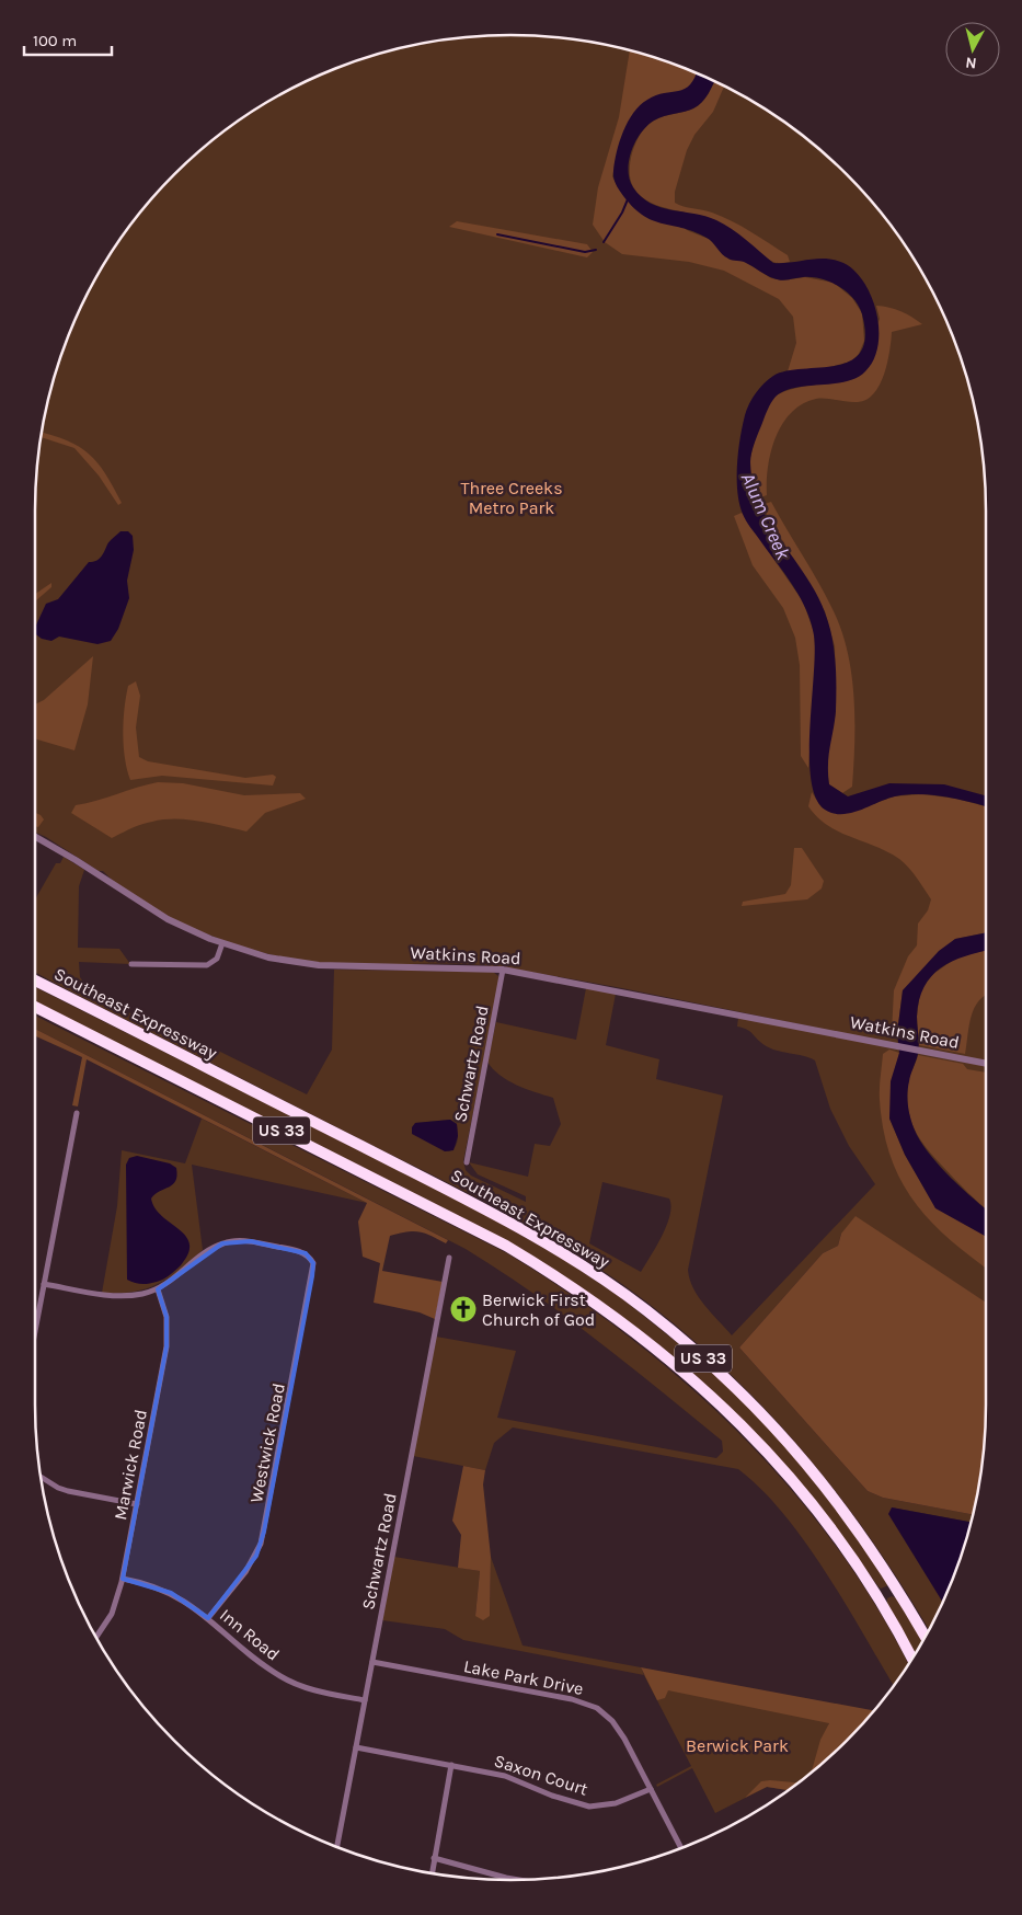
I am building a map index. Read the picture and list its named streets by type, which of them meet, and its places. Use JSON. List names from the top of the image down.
{
  "streets": {
    "highway": ["Southeast Expressway", "US 33"],
    "street": [
      "Watkins Road",
      "Schwartz Road",
      "Westwick Road",
      "Marwick Road",
      "Inn Road",
      "Lake Park Drive",
      "Saxon Court"
    ]
  },
  "crossings": [
    ["Watkins Road", "Schwartz Road"],
    ["Schwartz Road", "Inn Road"],
    ["Schwartz Road", "Lake Park Drive"],
    ["Schwartz Road", "Saxon Court"],
    ["Westwick Road", "Marwick Road"],
    ["Westwick Road", "Inn Road"],
    ["Marwick Road", "Inn Road"],
    ["Lake Park Drive", "Saxon Court"]
  ],
  "water": ["Alum Creek"],
  "parks": ["Three Creeks Metro Park", "Berwick Park"],
  "places": {
    "church": ["Berwick First Church of God"]
  },
  "scale_bar": "100 m",
  "north": "bottom"
}
